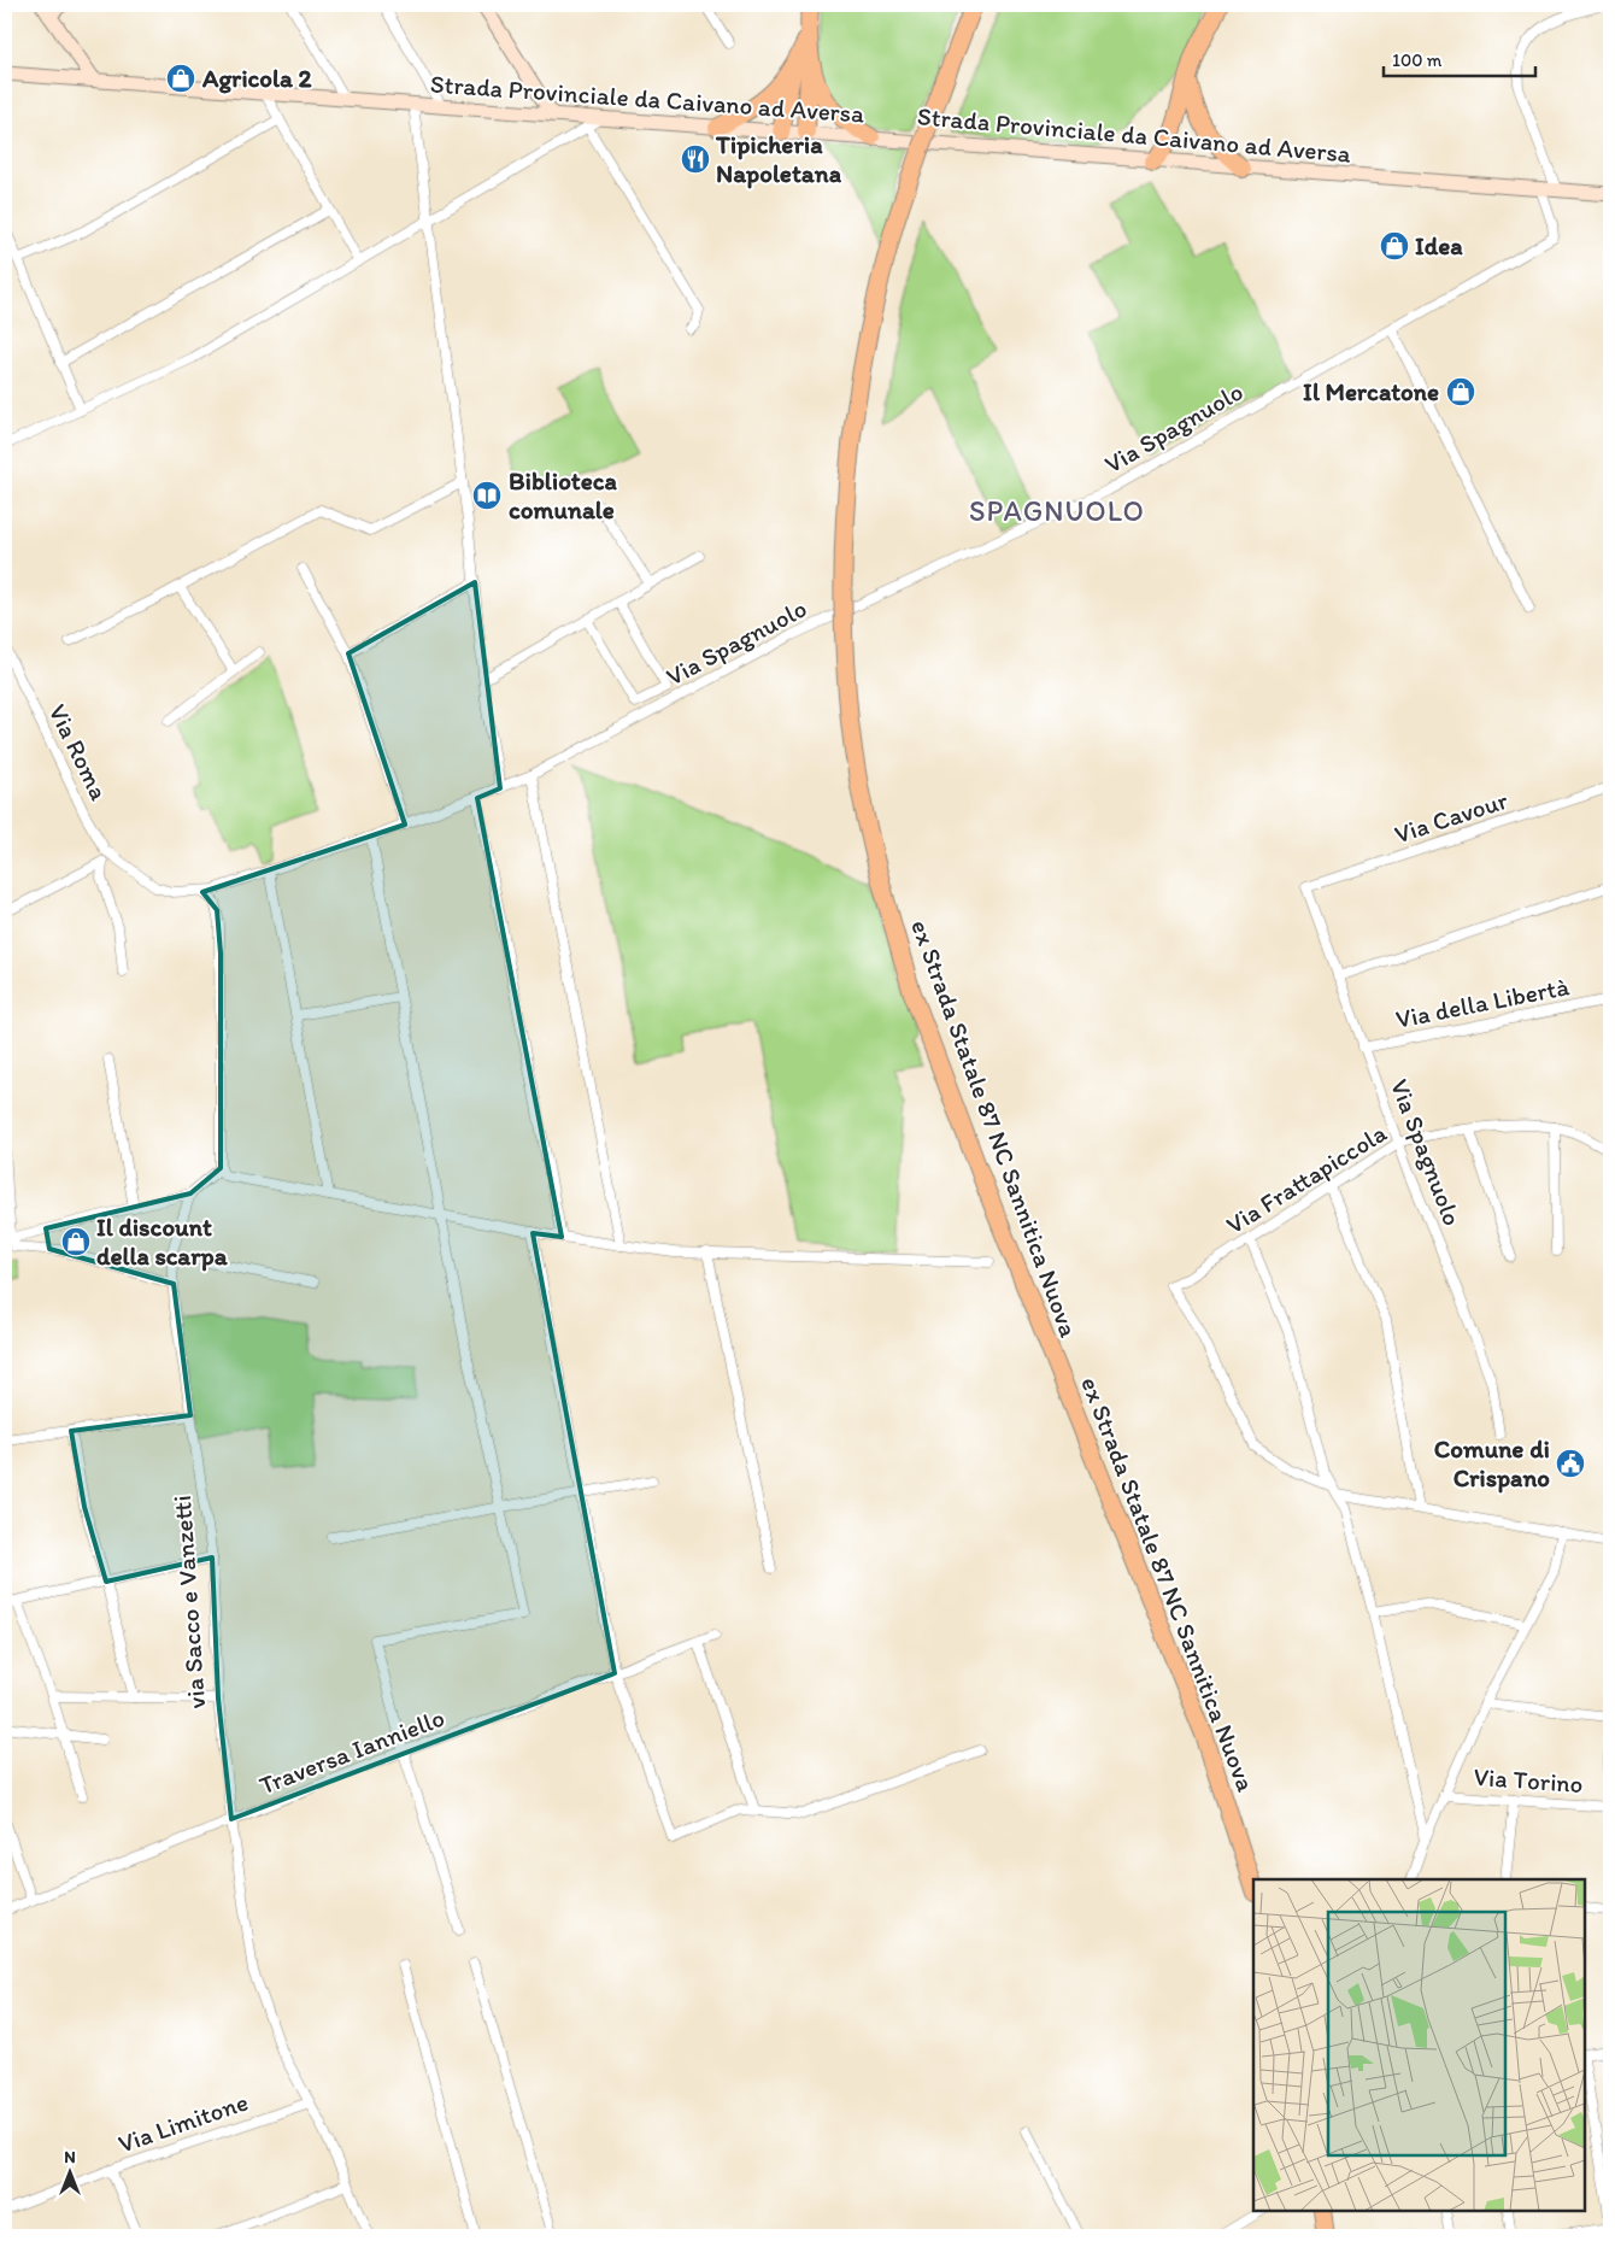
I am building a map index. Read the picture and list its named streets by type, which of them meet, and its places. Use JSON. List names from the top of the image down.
{
  "streets": {
    "highway": ["ex Strada Statale 87 NC Sannitica Nuova"],
    "main road": ["Strada Provinciale da Caivano ad Aversa"],
    "street": [
      "Via Spagnuolo",
      "Via Roma",
      "Via Cavour",
      "Via della Libertà",
      "Via Frattapiccola",
      "via Sacco e Vanzetti",
      "Traversa Ianniello",
      "Via Torino",
      "Via Limitone"
    ]
  },
  "crossings": [
    ["Strada Provinciale da Caivano ad Aversa", "Via Spagnuolo"],
    ["Via Spagnuolo", "Via Roma"],
    ["Via Spagnuolo", "Via Cavour"],
    ["Via Spagnuolo", "Via della Libertà"],
    ["Via Spagnuolo", "Via Frattapiccola"],
    ["via Sacco e Vanzetti", "Traversa Ianniello"],
    ["via Sacco e Vanzetti", "Via Limitone"]
  ],
  "districts": ["SPAGNUOLO"],
  "places": {
    "shop": [
      "Agricola 2",
      "Idea",
      "Il Mercatone",
      "Il discount della scarpa"
    ],
    "restaurant": ["Tipicheria Napoletana"],
    "library": ["Biblioteca comunale"],
    "public building": ["Comune di Crispano"]
  },
  "scale_bar": "100 m",
  "north": "top"
}
